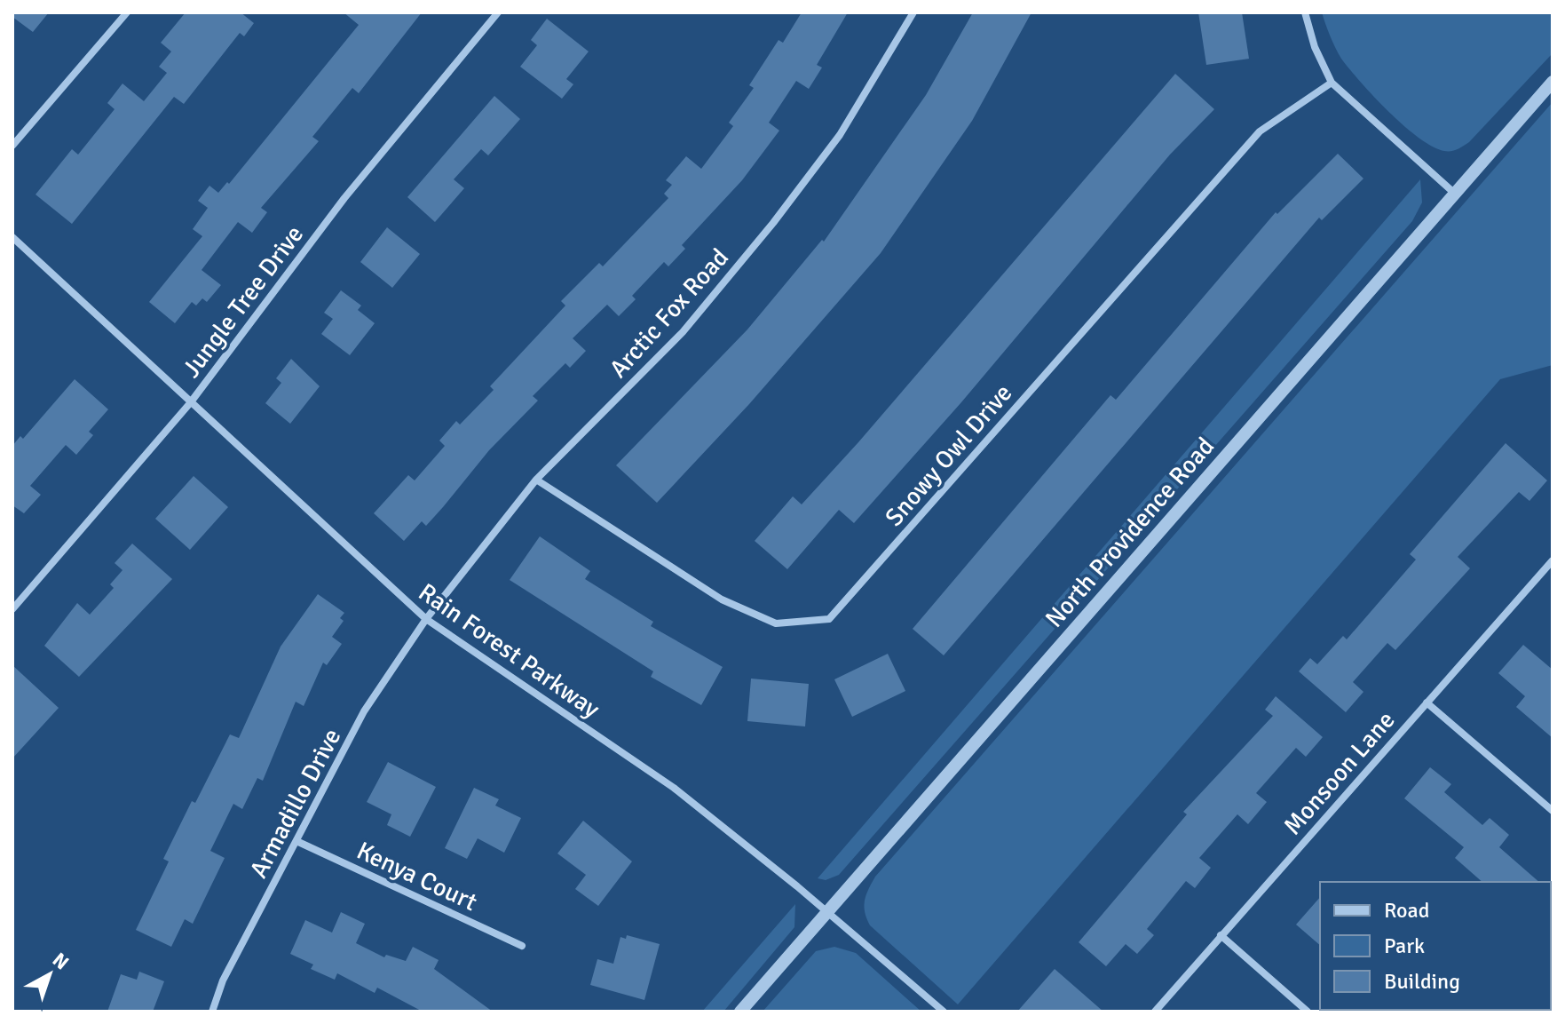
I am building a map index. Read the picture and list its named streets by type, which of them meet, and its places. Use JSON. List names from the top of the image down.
{
  "streets": {
    "street": [
      "Jungle Tree Drive",
      "Arctic Fox Road",
      "Snowy Owl Drive",
      "North Providence Road",
      "Rain Forest Parkway",
      "Monsoon Lane",
      "Armadillo Drive",
      "Kenya Court"
    ]
  },
  "crossings": [
    ["Jungle Tree Drive", "Rain Forest Parkway"],
    ["Arctic Fox Road", "Snowy Owl Drive"],
    ["Arctic Fox Road", "Rain Forest Parkway"],
    ["Arctic Fox Road", "Armadillo Drive"],
    ["North Providence Road", "Rain Forest Parkway"],
    ["Rain Forest Parkway", "Armadillo Drive"],
    ["Armadillo Drive", "Kenya Court"]
  ],
  "legend": ["Road", "Park", "Building"],
  "north": "top right"
}
